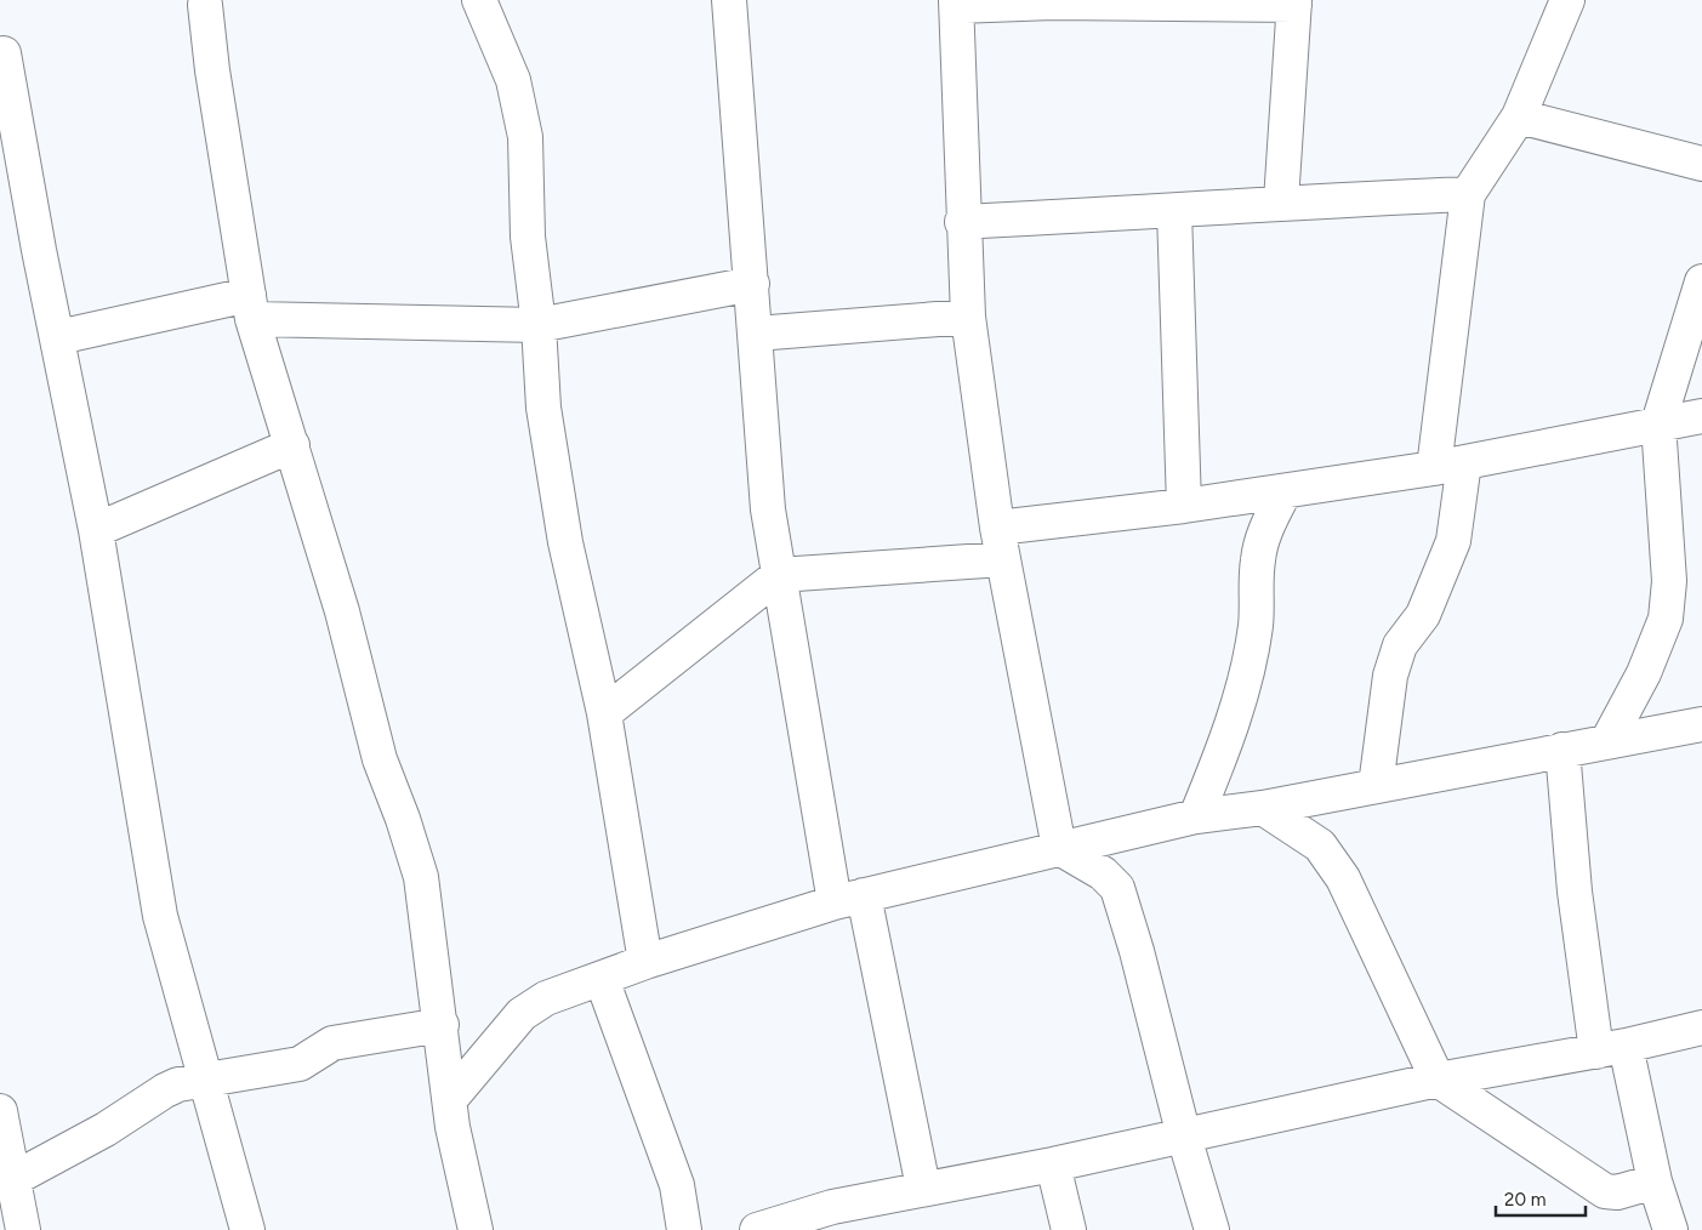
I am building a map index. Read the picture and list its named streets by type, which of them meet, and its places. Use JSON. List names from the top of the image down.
{
  "scale_bar": "20 m"
}
